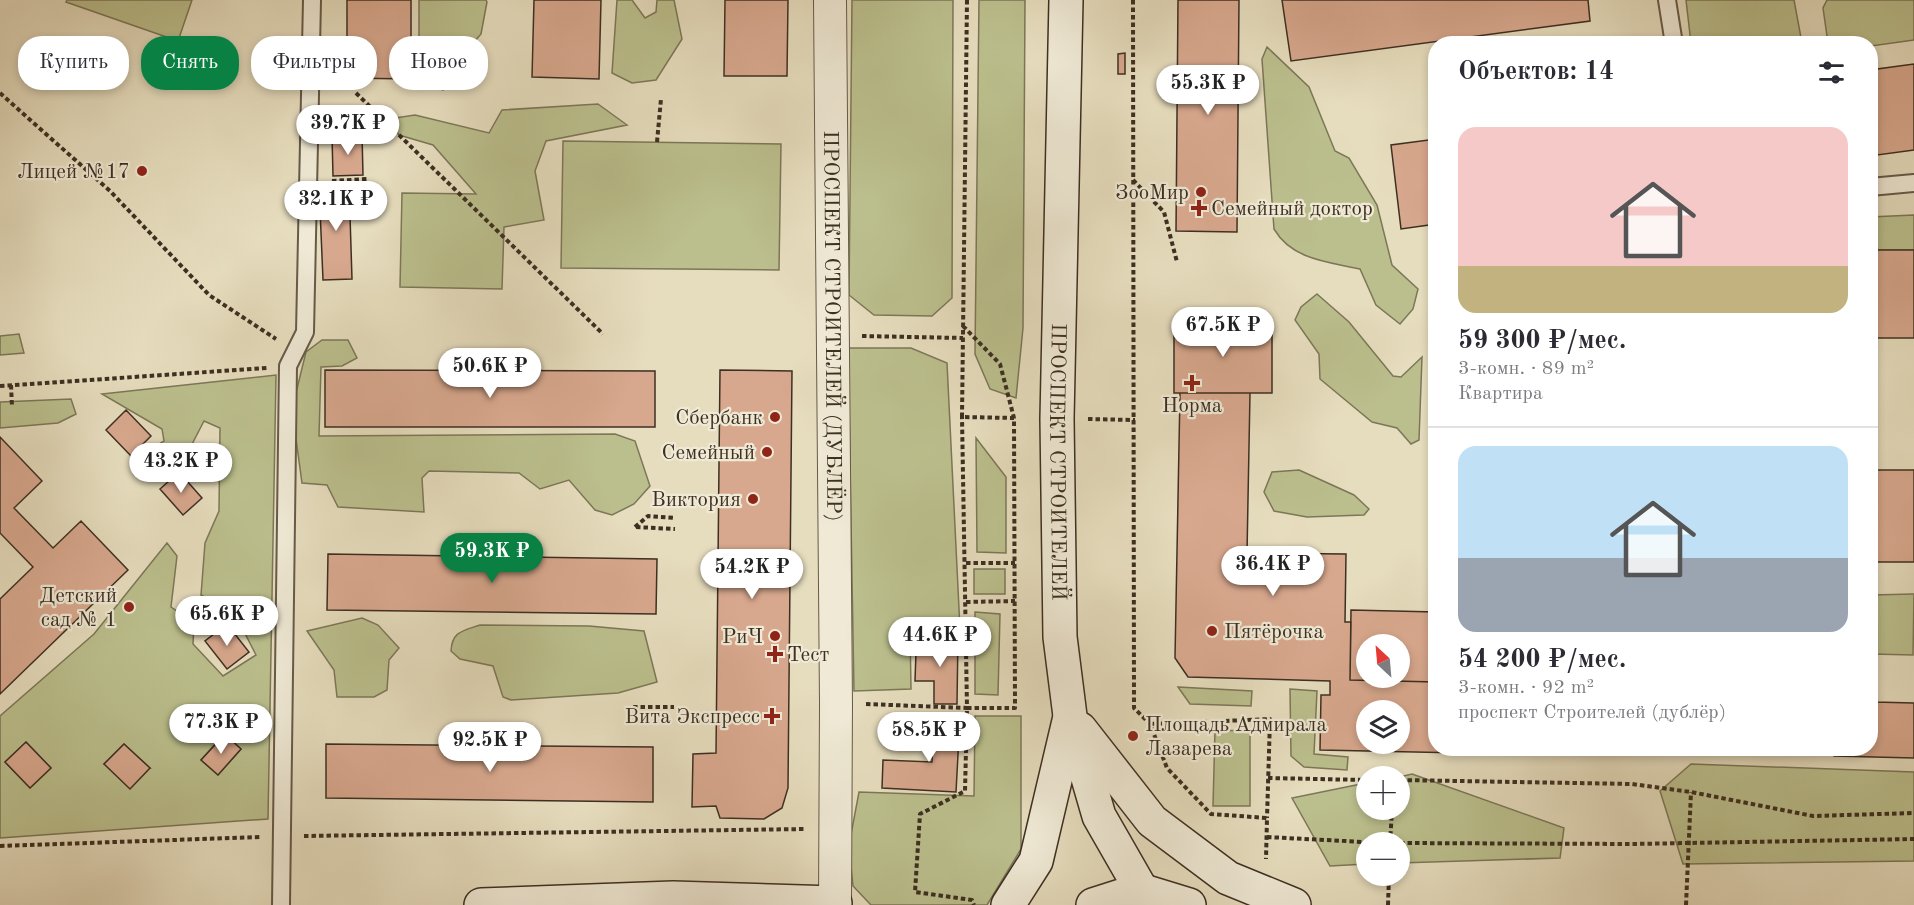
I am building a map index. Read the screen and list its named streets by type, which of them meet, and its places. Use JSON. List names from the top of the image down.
{
  "streets": {
    "street": ["ПРОСПЕКТ СТРОИТЕЛЕЙ (ДУБЛЁР)", "ПРОСПЕКТ СТРОИТЕЛЕЙ"]
  },
  "places": {
    "other": [
      "Лицей №17",
      "ЗооМир",
      "Сбербанк",
      "Семейный",
      "Виктория",
      "Детский сад № 1",
      "Пятёрочка",
      "РиЧ",
      "Площадь Адмирала Лазарева"
    ],
    "health": [
      "Семейный доктор",
      "Норма",
      "Тест",
      "Вита Экспресс"
    ]
  },
  "north": "top left",
  "page": {
    "chip": [
      "Купить",
      "Снять",
      "Фильтры",
      "Новое"
    ],
    "heading": "Объектов: 14",
    "price": [
      "55.3K ₽",
      "39.7K ₽",
      "32.1K ₽",
      "67.5K ₽",
      "50.6K ₽",
      "43.2K ₽",
      "59.3K ₽",
      "36.4K ₽",
      "54.2K ₽",
      "65.6K ₽",
      "44.6K ₽",
      "77.3K ₽",
      "58.5K ₽",
      "92.5K ₽"
    ],
    "list": [
      {
        "name": "59 300 ₽/мес.",
        "note": "3-комн. · 89 m² · Квартира"
      },
      {
        "name": "54 200 ₽/мес.",
        "note": "3-комн. · 92 m² · проспект Строителей (дублёр)"
      }
    ],
    "map_buttons": ["+", "−"]
  }
}
